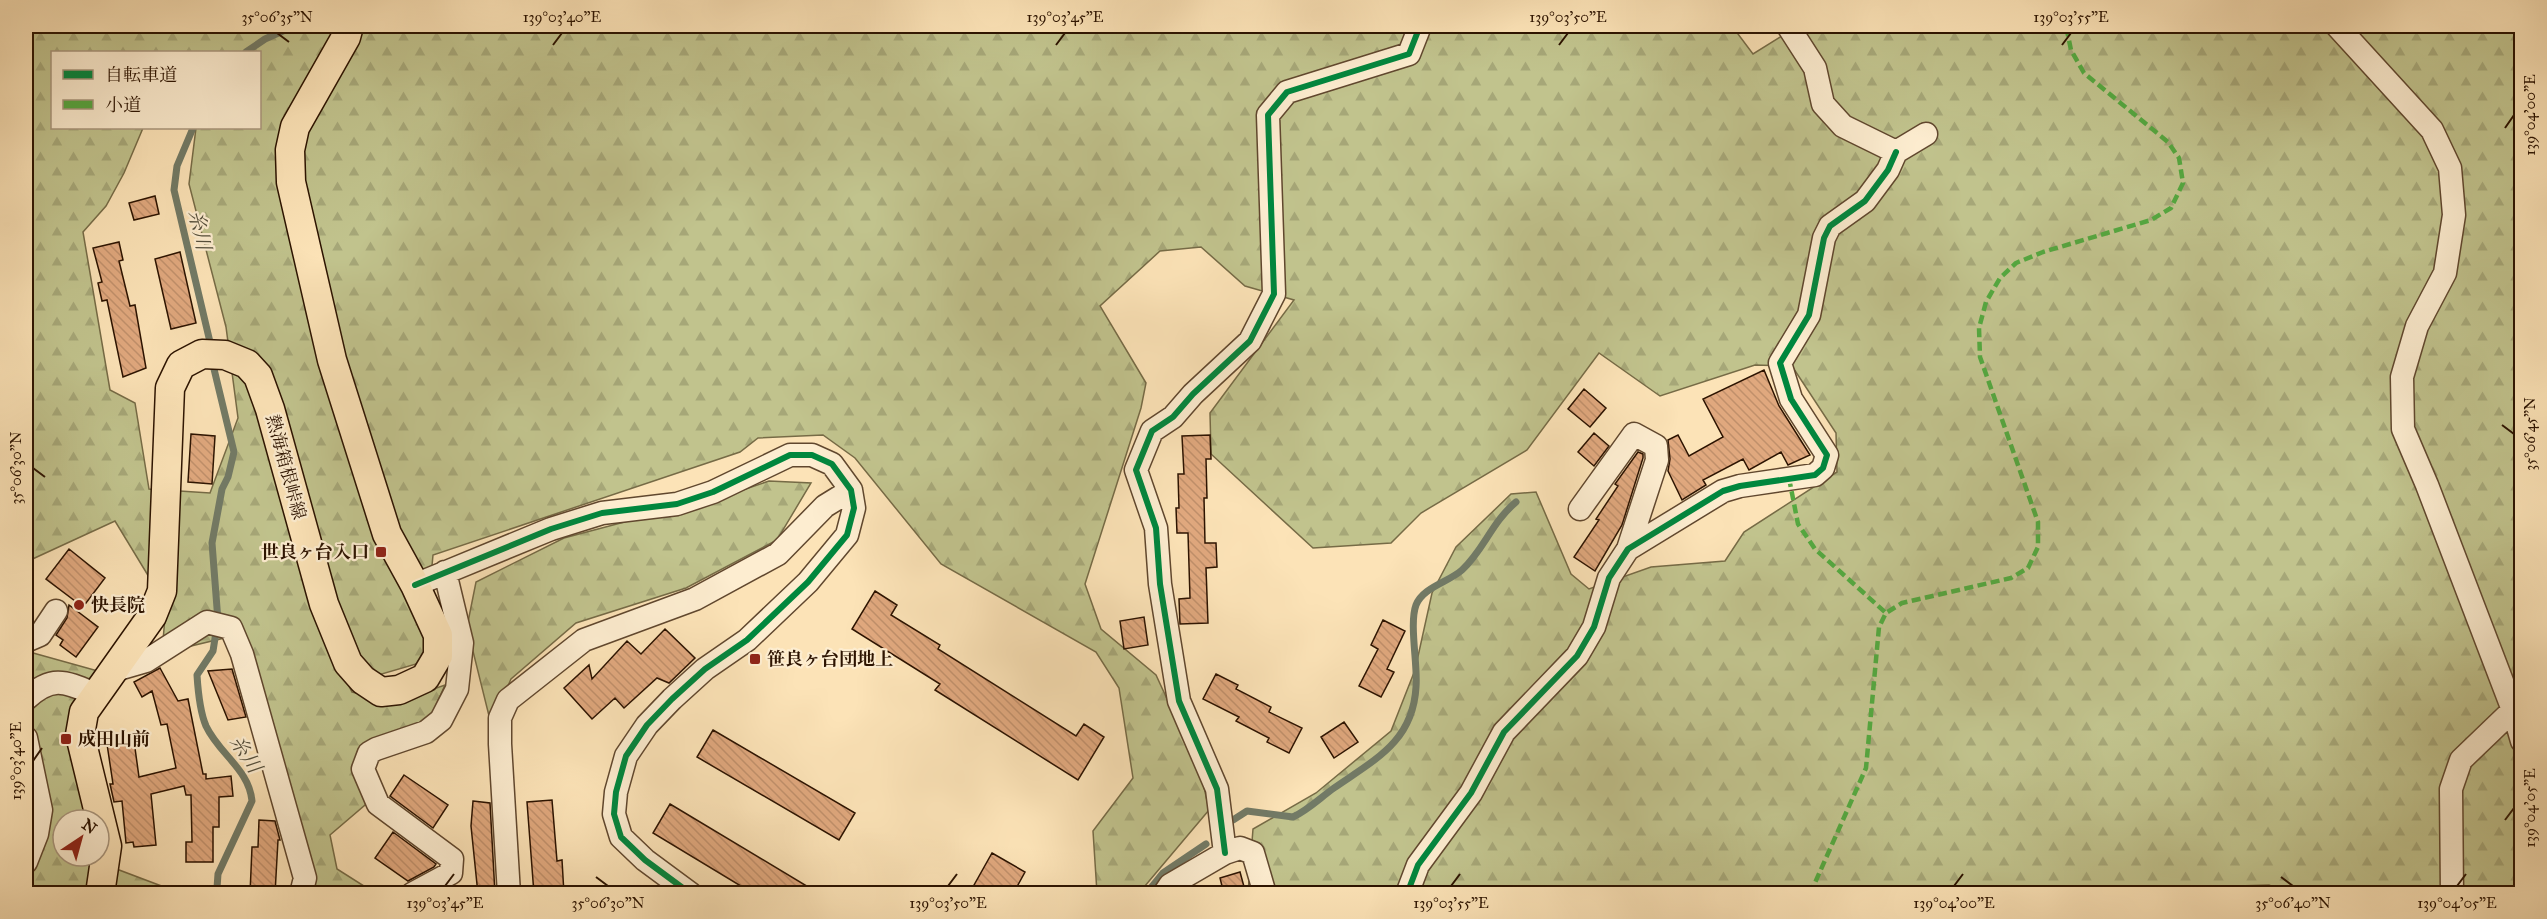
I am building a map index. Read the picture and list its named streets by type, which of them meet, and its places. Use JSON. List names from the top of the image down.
{
  "streets": {
    "main road": ["熱海箱根峠線"]
  },
  "water": ["糸川"],
  "places": {
    "transit": ["世良ヶ台入口", "笹良ヶ台団地上", "成田山前"],
    "other": ["快長院"]
  },
  "legend": ["自転車道", "小道"],
  "north": "top right",
  "coordinates": [
    "35°06'35\"N",
    "139°03'40\"E",
    "139°03'45\"E",
    "139°03'50\"E",
    "139°03'55\"E",
    "139°04'00\"E",
    "35°06'45\"N",
    "35°06'30\"N",
    "139°04'05\"E",
    "35°06'40\"N"
  ]
}
